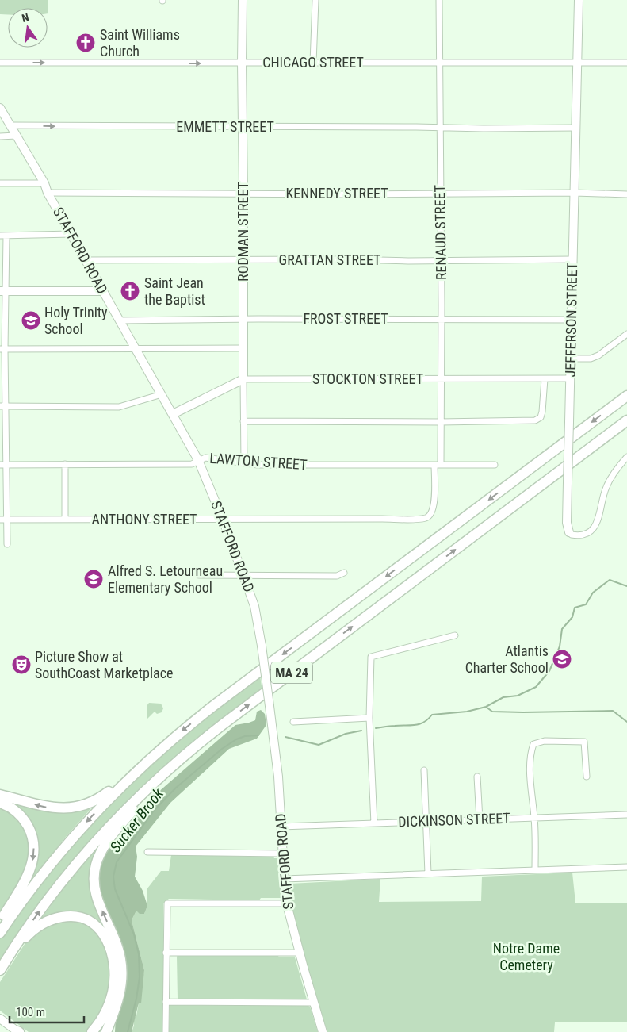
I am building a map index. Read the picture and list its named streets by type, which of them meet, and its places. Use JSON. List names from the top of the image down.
{
  "streets": {
    "highway": ["MA 24"],
    "street": [
      "CHICAGO STREET",
      "EMMETT STREET",
      "KENNEDY STREET",
      "RODMAN STREET",
      "RENAUD STREET",
      "STAFFORD ROAD",
      "GRATTAN STREET",
      "FROST STREET",
      "JEFFERSON STREET",
      "STOCKTON STREET",
      "LAWTON STREET",
      "ANTHONY STREET",
      "DICKINSON STREET"
    ]
  },
  "crossings": [
    ["CHICAGO STREET", "RODMAN STREET"],
    ["CHICAGO STREET", "RENAUD STREET"],
    ["CHICAGO STREET", "JEFFERSON STREET"],
    ["EMMETT STREET", "RODMAN STREET"],
    ["EMMETT STREET", "RENAUD STREET"],
    ["EMMETT STREET", "STAFFORD ROAD"],
    ["EMMETT STREET", "JEFFERSON STREET"],
    ["KENNEDY STREET", "RODMAN STREET"],
    ["KENNEDY STREET", "RENAUD STREET"],
    ["KENNEDY STREET", "STAFFORD ROAD"],
    ["KENNEDY STREET", "JEFFERSON STREET"],
    ["RODMAN STREET", "GRATTAN STREET"],
    ["RODMAN STREET", "FROST STREET"],
    ["RODMAN STREET", "STOCKTON STREET"],
    ["RODMAN STREET", "LAWTON STREET"],
    ["RENAUD STREET", "GRATTAN STREET"],
    ["RENAUD STREET", "FROST STREET"],
    ["RENAUD STREET", "STOCKTON STREET"],
    ["RENAUD STREET", "LAWTON STREET"],
    ["RENAUD STREET", "ANTHONY STREET"],
    ["STAFFORD ROAD", "GRATTAN STREET"],
    ["STAFFORD ROAD", "FROST STREET"],
    ["STAFFORD ROAD", "STOCKTON STREET"],
    ["STAFFORD ROAD", "LAWTON STREET"],
    ["STAFFORD ROAD", "ANTHONY STREET"],
    ["STAFFORD ROAD", "DICKINSON STREET"],
    ["GRATTAN STREET", "JEFFERSON STREET"],
    ["FROST STREET", "JEFFERSON STREET"],
    ["JEFFERSON STREET", "STOCKTON STREET"]
  ],
  "one_way": ["CHICAGO STREET", "EMMETT STREET"],
  "water": ["Sucker Brook"],
  "parks": ["Notre Dame Cemetery"],
  "places": {
    "church": ["Saint Williams Church", "Saint Jean the Baptist"],
    "school or university": ["Holy Trinity School", "Alfred S. Letourneau Elementary School", "Atlantis Charter School"],
    "theatre": ["Picture Show at SouthCoast Marketplace"]
  },
  "scale_bar": "100 m",
  "north": "top"
}
